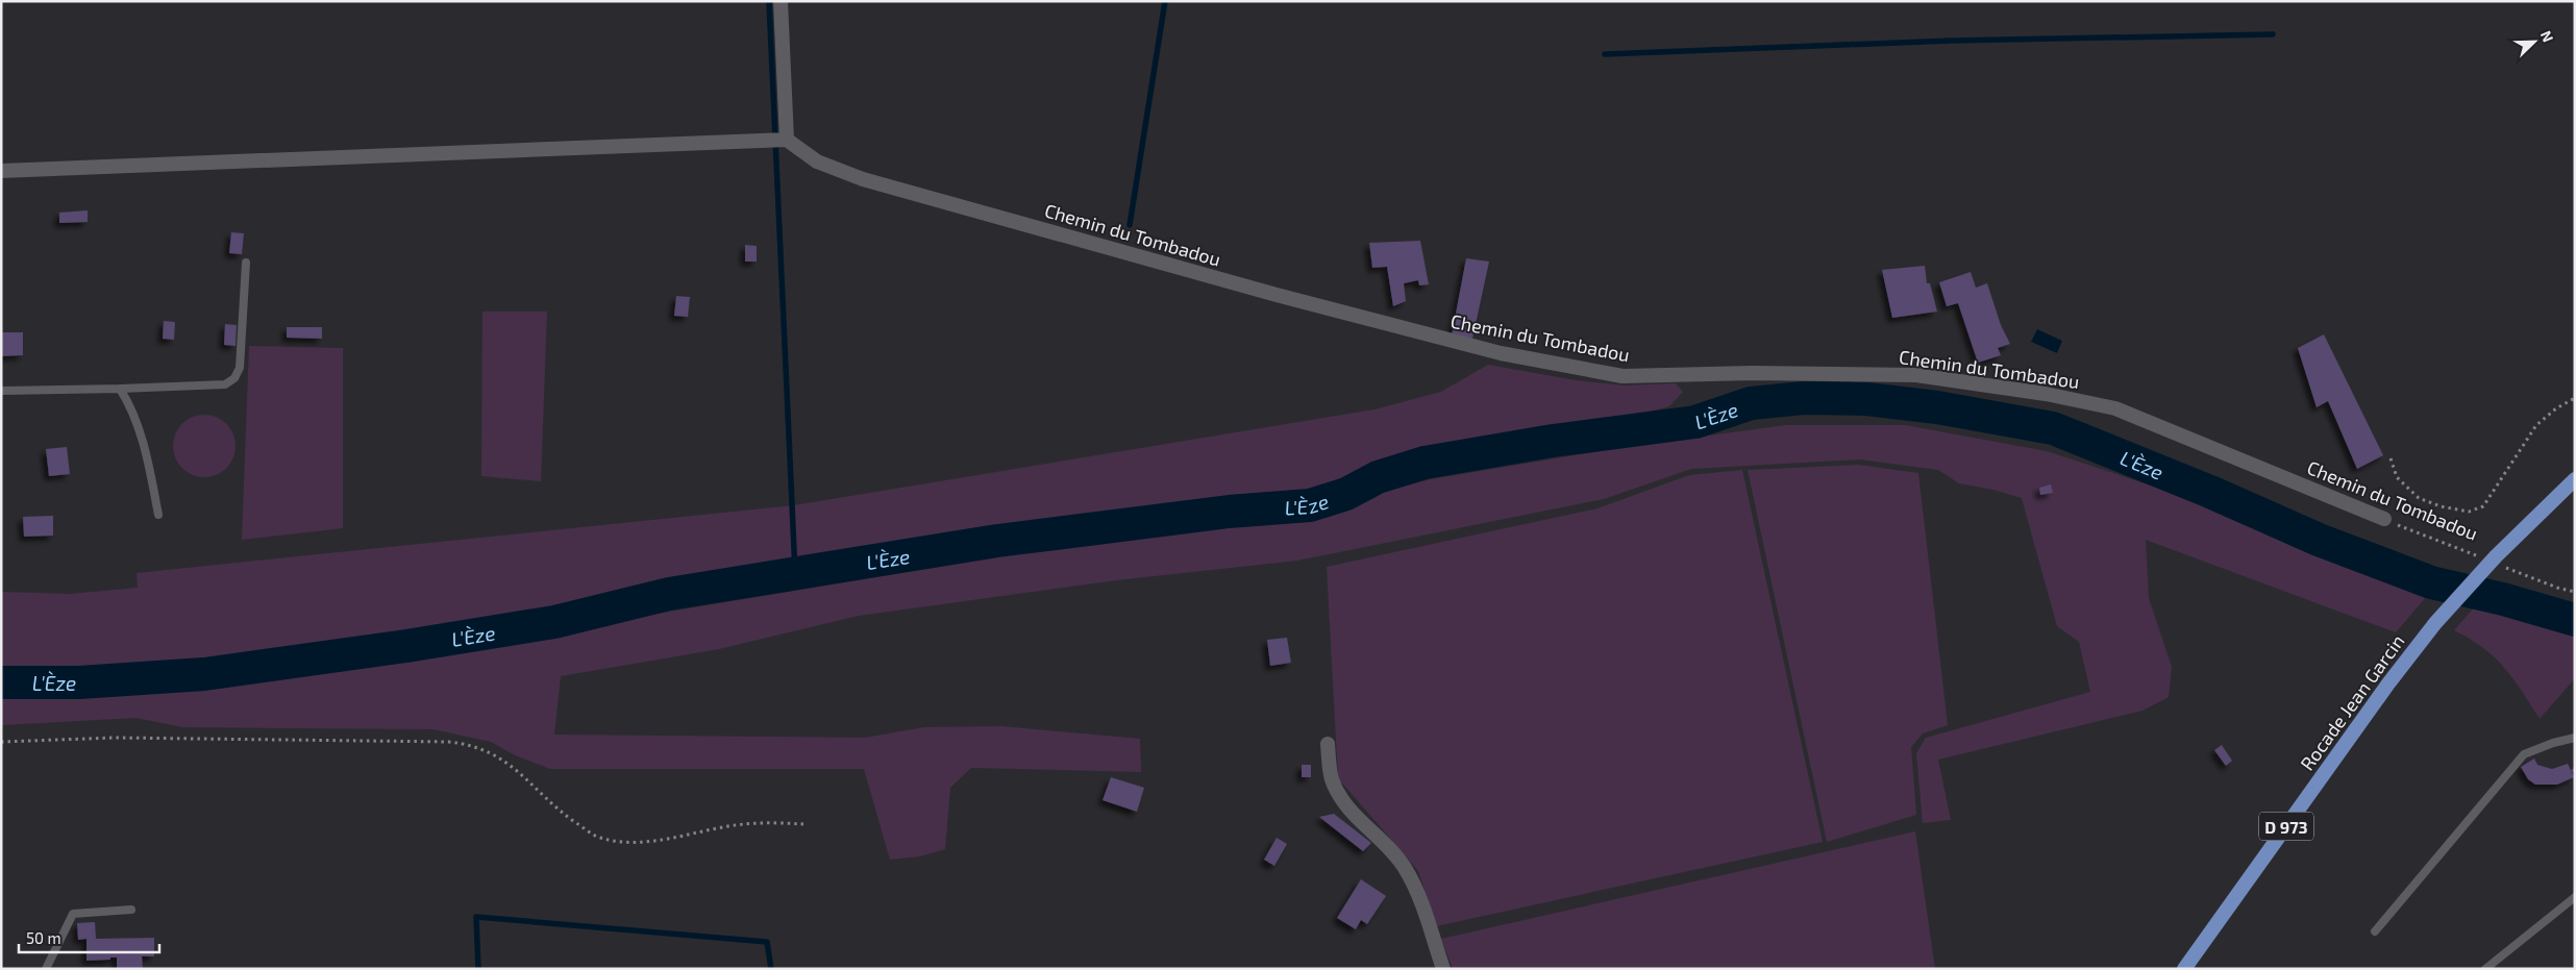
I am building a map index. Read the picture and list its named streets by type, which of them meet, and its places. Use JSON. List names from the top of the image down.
{
  "streets": {
    "main road": ["Rocade Jean Garcin", "D 973"],
    "street": ["Chemin du Tombadou"]
  },
  "water": ["L'Èze"],
  "scale_bar": "50 m",
  "north": "top right"
}
